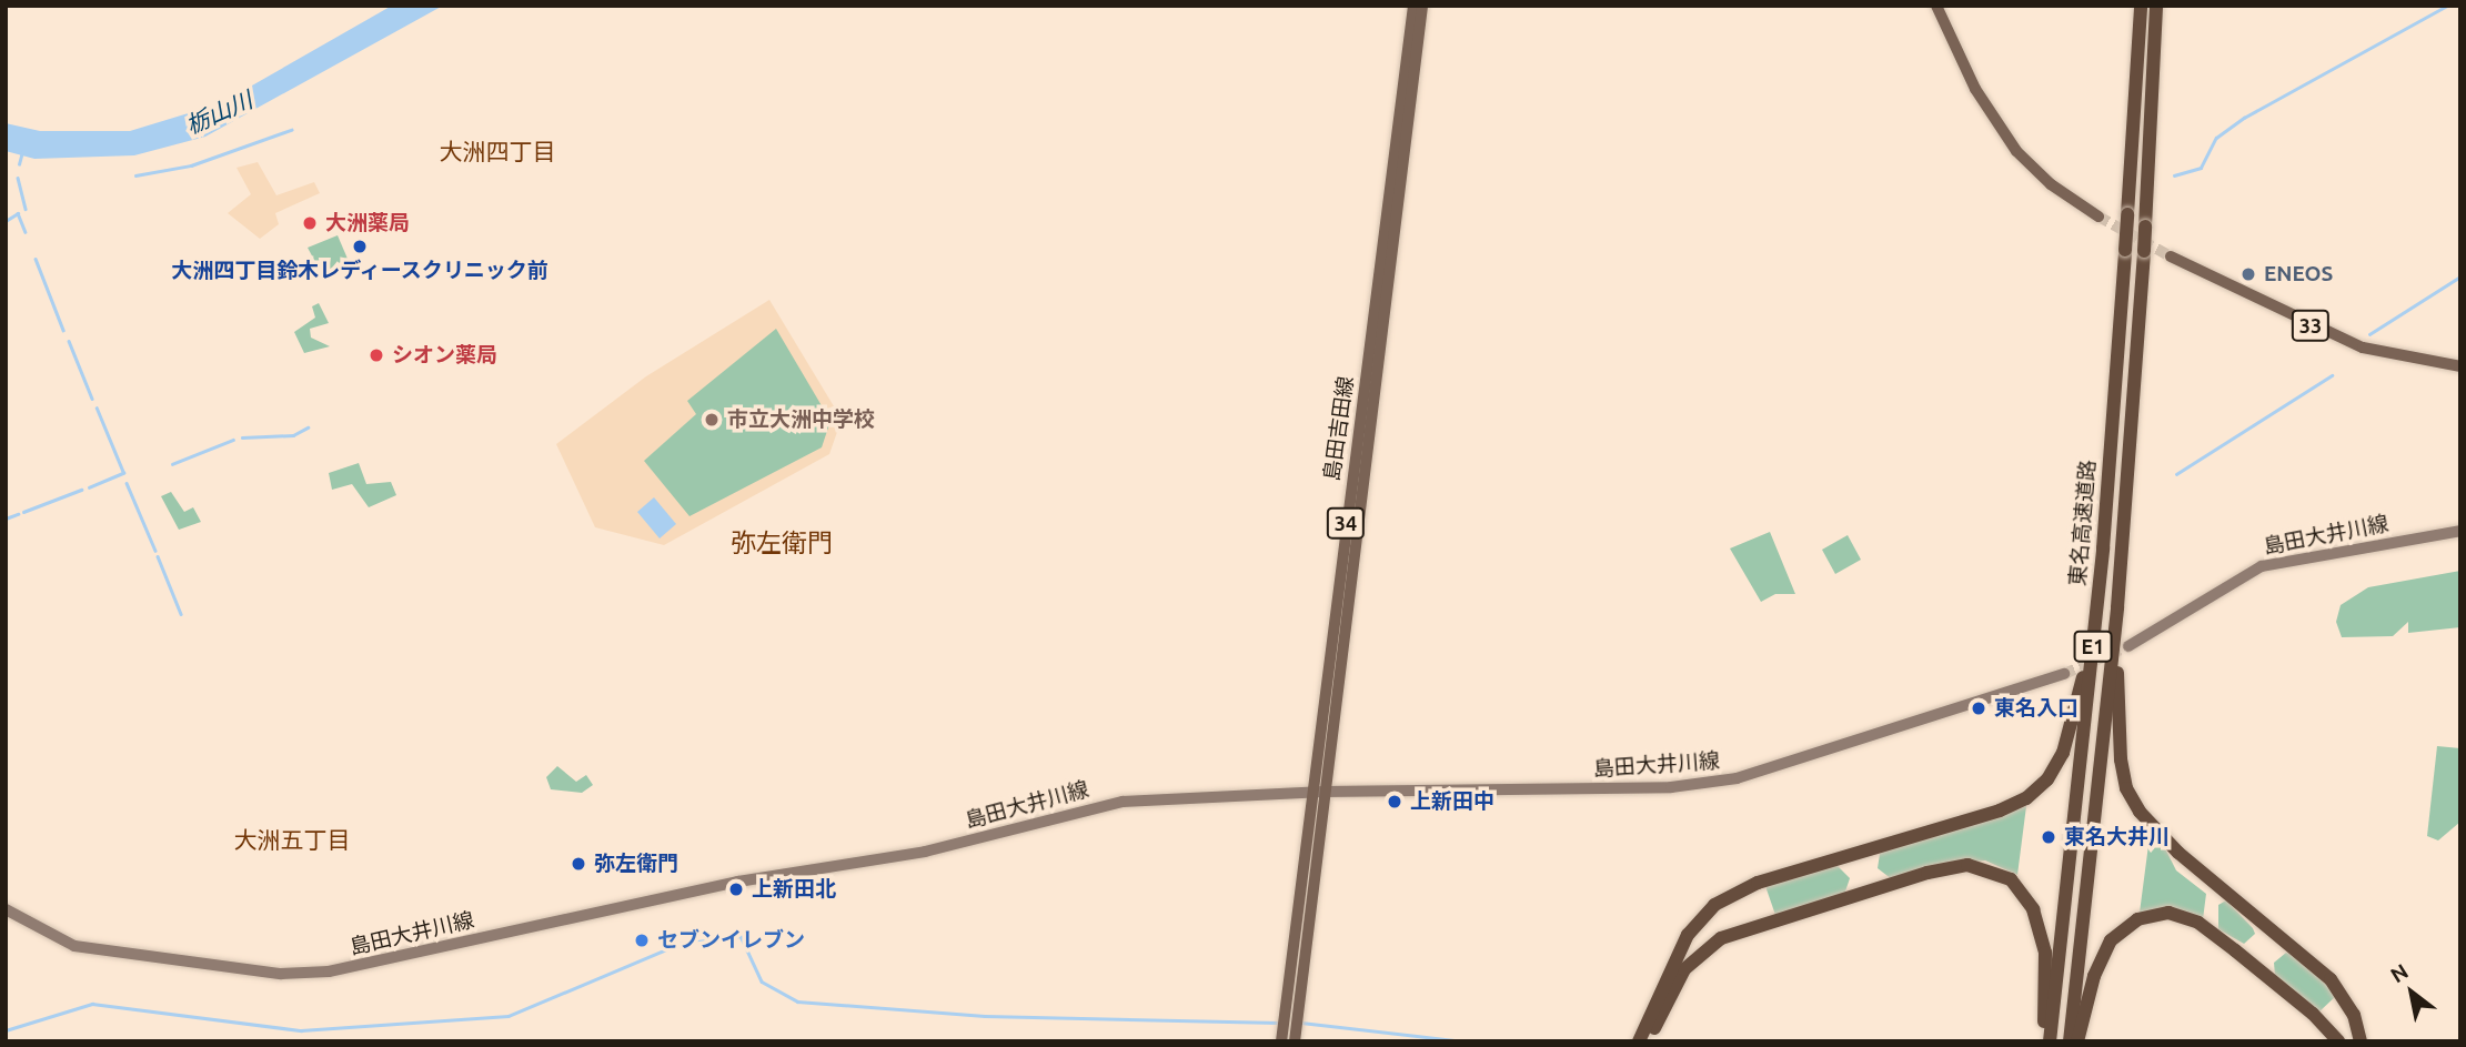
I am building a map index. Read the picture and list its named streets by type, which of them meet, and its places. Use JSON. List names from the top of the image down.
{
  "streets": {
    "highway": ["東名高速道路", "E1"],
    "main road": [
      "33",
      "島田吉田線",
      "34",
      "島田大井川線"
    ]
  },
  "crossings": [
    ["島田吉田線", "島田大井川線"]
  ],
  "districts": ["大洲四丁目", "弥左衛門", "大洲五丁目"],
  "water": ["栃山川"],
  "places": [
    "大洲薬局",
    "大洲四丁目鈴木レディースクリニック前",
    "ENEOS",
    "シオン薬局",
    "市立大洲中学校",
    "東名入口",
    "上新田中",
    "東名大井川",
    "弥左衛門",
    "上新田北",
    "セブンイレブン"
  ],
  "north": "top left"
}
